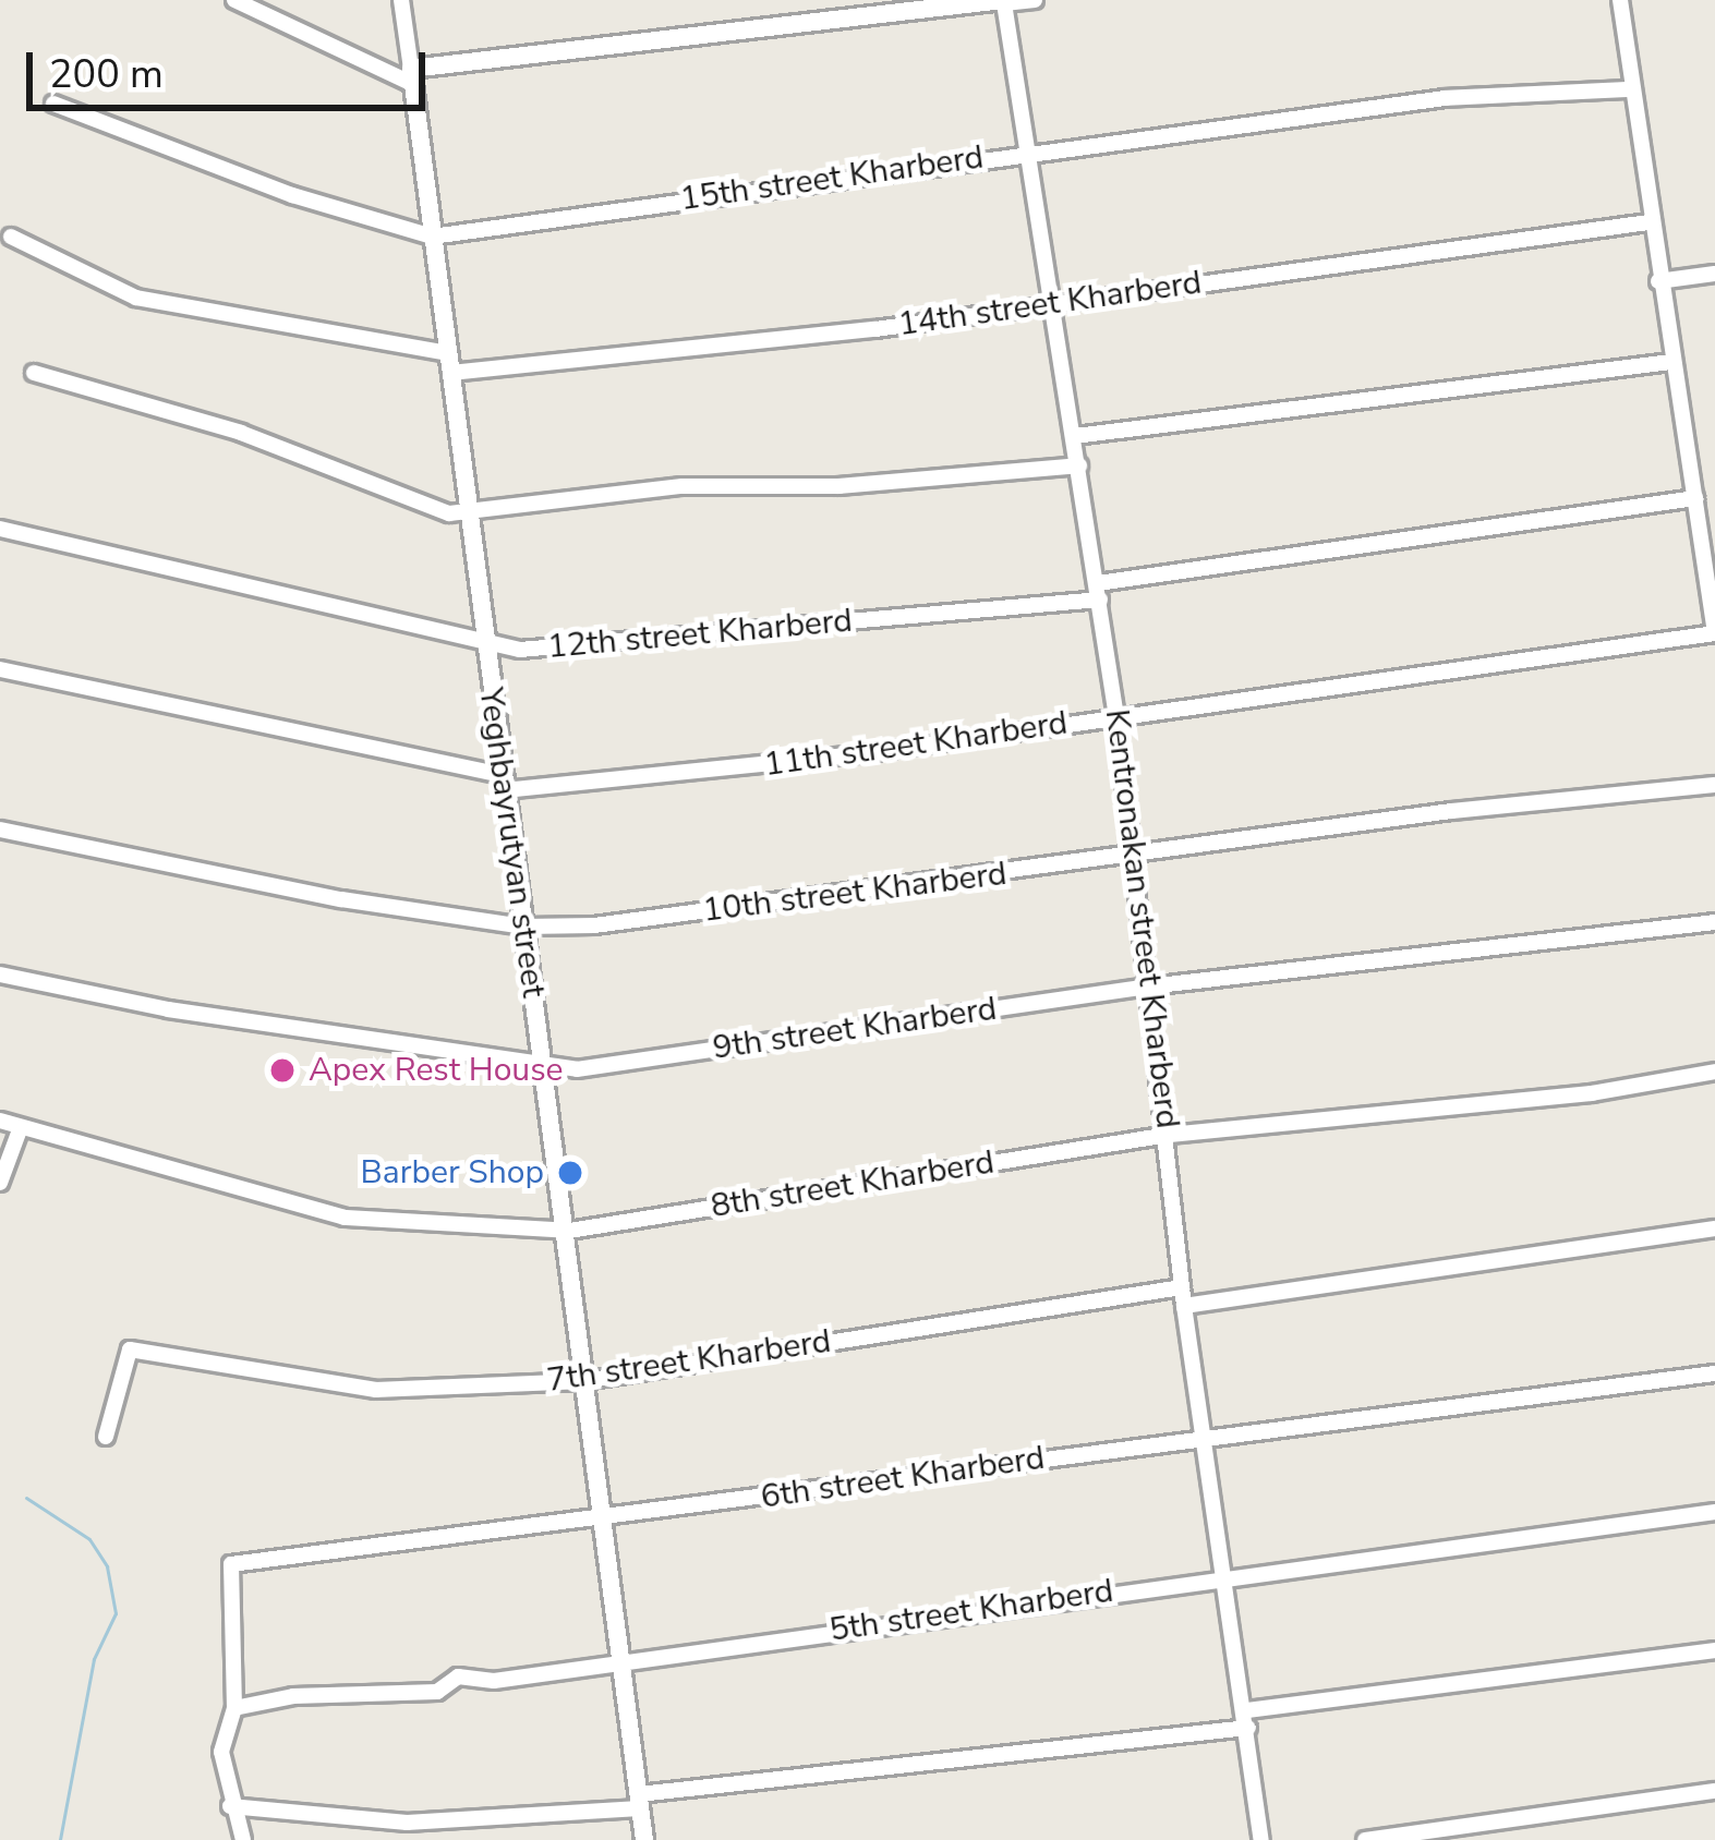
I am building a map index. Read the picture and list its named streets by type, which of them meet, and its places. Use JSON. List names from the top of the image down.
{
  "streets": {
    "street": [
      "15th street Kharberd",
      "14th street Kharberd",
      "12th street Kharberd",
      "11th street Kharberd",
      "Yeghbayrutyan street",
      "10th street Kharberd",
      "Kentronakan street Kharberd",
      "9th street Kharberd",
      "8th street Kharberd",
      "7th street Kharberd",
      "6th street Kharberd",
      "5th street Kharberd"
    ]
  },
  "crossings": [
    ["15th street Kharberd", "Yeghbayrutyan street"],
    ["15th street Kharberd", "Kentronakan street Kharberd"],
    ["14th street Kharberd", "Yeghbayrutyan street"],
    ["14th street Kharberd", "Kentronakan street Kharberd"],
    ["12th street Kharberd", "Yeghbayrutyan street"],
    ["12th street Kharberd", "Kentronakan street Kharberd"],
    ["11th street Kharberd", "Yeghbayrutyan street"],
    ["11th street Kharberd", "Kentronakan street Kharberd"],
    ["Yeghbayrutyan street", "10th street Kharberd"],
    ["Yeghbayrutyan street", "9th street Kharberd"],
    ["Yeghbayrutyan street", "8th street Kharberd"],
    ["Yeghbayrutyan street", "7th street Kharberd"],
    ["Yeghbayrutyan street", "6th street Kharberd"],
    ["Yeghbayrutyan street", "5th street Kharberd"],
    ["10th street Kharberd", "Kentronakan street Kharberd"],
    ["Kentronakan street Kharberd", "9th street Kharberd"],
    ["Kentronakan street Kharberd", "8th street Kharberd"],
    ["Kentronakan street Kharberd", "7th street Kharberd"],
    ["Kentronakan street Kharberd", "6th street Kharberd"],
    ["Kentronakan street Kharberd", "5th street Kharberd"],
    ["6th street Kharberd", "5th street Kharberd"]
  ],
  "places": ["Apex Rest House", "Barber Shop"],
  "scale_bar": "200 m"
}
